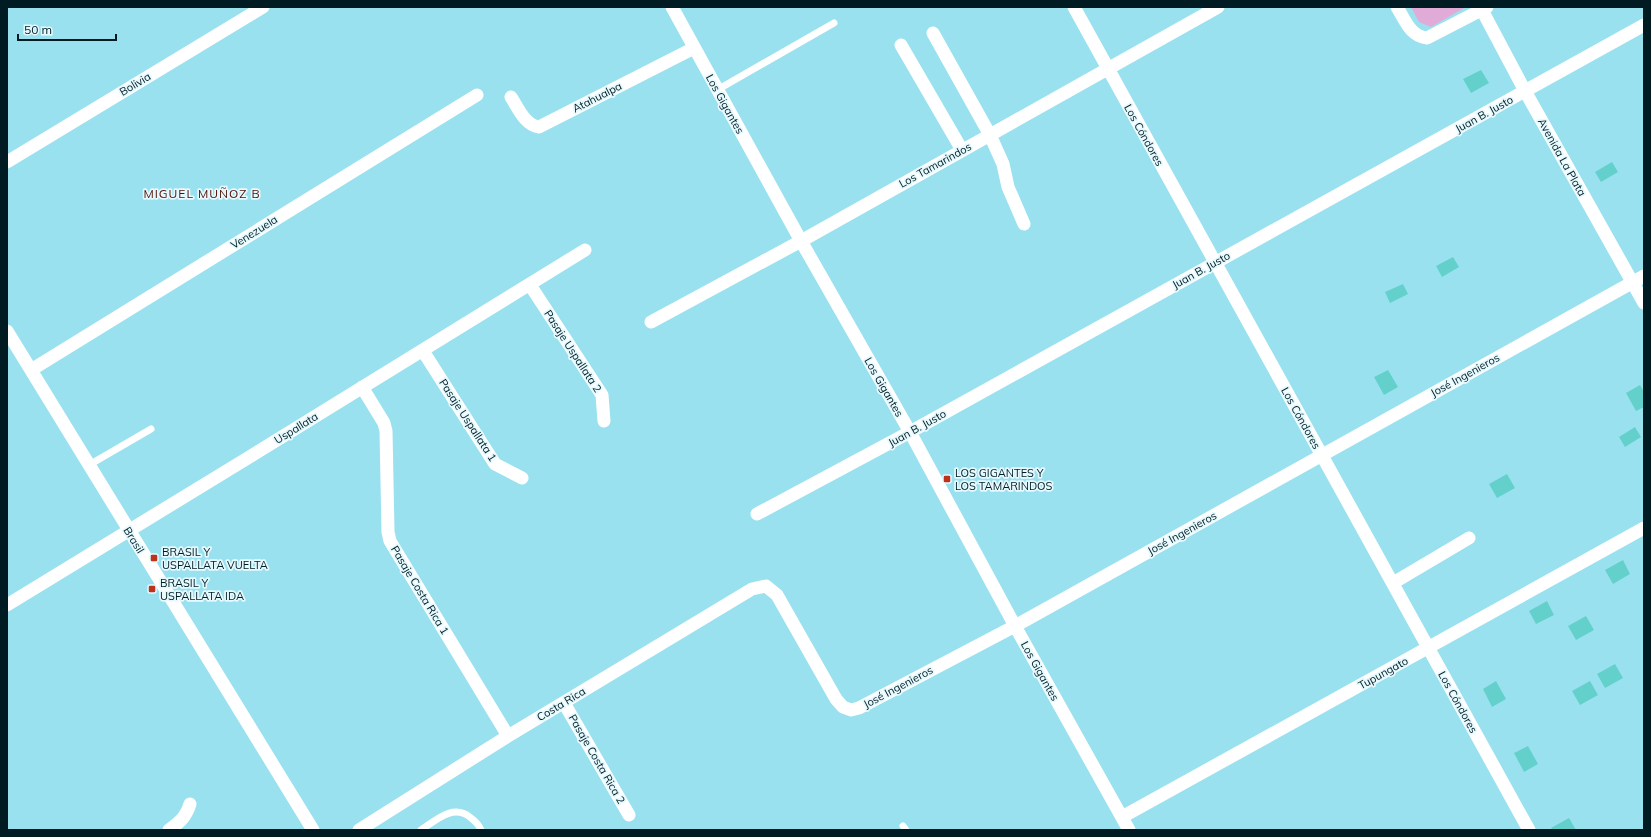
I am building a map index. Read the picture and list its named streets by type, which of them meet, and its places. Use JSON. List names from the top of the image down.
{
  "streets": {
    "street": [
      "Bolivia",
      "Atahualpa",
      "Los Gigantes",
      "Juan B. Justo",
      "Los Cóndores",
      "Avenida La Plata",
      "Los Tamarindos",
      "Venezuela",
      "Pasaje Uspallata 2",
      "José Ingenieros",
      "Pasaje Uspallata 1",
      "Uspallata",
      "Brasil",
      "Pasaje Costa Rica 1",
      "Tupungato",
      "Costa Rica",
      "Pasaje Costa Rica 2"
    ]
  },
  "crossings": [
    ["Atahualpa", "Los Gigantes"],
    ["Los Gigantes", "Juan B. Justo"],
    ["Los Gigantes", "Los Tamarindos"],
    ["Los Gigantes", "José Ingenieros"],
    ["Los Gigantes", "Tupungato"],
    ["Juan B. Justo", "Los Cóndores"],
    ["Juan B. Justo", "Avenida La Plata"],
    ["Los Cóndores", "Los Tamarindos"],
    ["Los Cóndores", "José Ingenieros"],
    ["Los Cóndores", "Tupungato"],
    ["Avenida La Plata", "José Ingenieros"],
    ["Venezuela", "Brasil"],
    ["Pasaje Uspallata 2", "Uspallata"],
    ["José Ingenieros", "Costa Rica"],
    ["Pasaje Uspallata 1", "Uspallata"],
    ["Uspallata", "Brasil"],
    ["Uspallata", "Pasaje Costa Rica 1"],
    ["Pasaje Costa Rica 1", "Costa Rica"],
    ["Costa Rica", "Pasaje Costa Rica 2"]
  ],
  "districts": ["MIGUEL MUÑOZ B"],
  "places": {
    "transit": ["LOS GIGANTES Y LOS TAMARINDOS", "BRASIL Y USPALLATA VUELTA", "BRASIL Y USPALLATA IDA"]
  },
  "scale_bar": "50 m"
}
